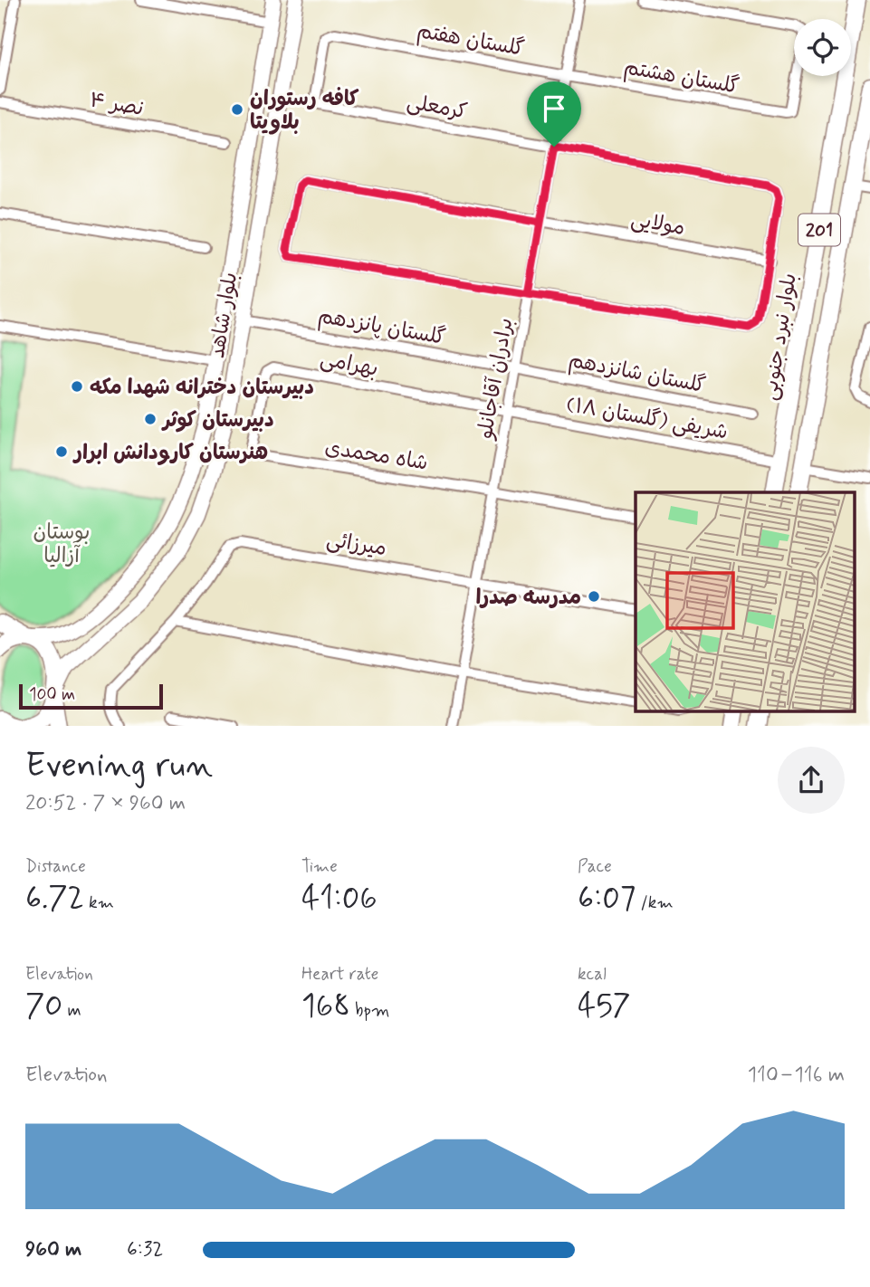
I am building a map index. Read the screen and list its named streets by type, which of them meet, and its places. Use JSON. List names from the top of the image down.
{
  "streets": {
    "main road": ["201", "بلوار شاهد", "بلوار نبرد جنوبی"],
    "street": [
      "گلستان هفتم",
      "گلستان هشتم",
      "نصر ۴",
      "کرمعلی",
      "مولایی",
      "گلستان پانزدهم",
      "بهرامی",
      "گلستان شانزدهم",
      "برادران آقاجانلو",
      "شریفی (گلستان ۱۸)",
      "شاه محمدی",
      "میرزائی"
    ]
  },
  "crossings": [
    ["گلستان هفتم", "گلستان هشتم"],
    ["گلستان هفتم", "کرمعلی"],
    ["گلستان هفتم", "برادران آقاجانلو"],
    ["گلستان هشتم", "برادران آقاجانلو"],
    ["کرمعلی", "مولایی"],
    ["کرمعلی", "برادران آقاجانلو"],
    ["مولایی", "برادران آقاجانلو"],
    ["بلوار شاهد", "گلستان پانزدهم"],
    ["گلستان پانزدهم", "گلستان شانزدهم"],
    ["گلستان پانزدهم", "برادران آقاجانلو"],
    ["بلوار نبرد جنوبی", "شریفی (گلستان ۱۸)"],
    ["بهرامی", "برادران آقاجانلو"],
    ["بهرامی", "شریفی (گلستان ۱۸)"],
    ["بهرامی", "شاه محمدی"],
    ["گلستان شانزدهم", "برادران آقاجانلو"],
    ["برادران آقاجانلو", "شریفی (گلستان ۱۸)"],
    ["برادران آقاجانلو", "شاه محمدی"],
    ["برادران آقاجانلو", "میرزائی"]
  ],
  "parks": ["بوستان آزالیا"],
  "places": [
    "کافه رستوران بلاویتا",
    "دبیرستان دخترانه شهدا مکه",
    "دبیرستان کوثر",
    "هنرستان کارودانش ابرار",
    "مدرسه صدرا"
  ],
  "scale_bar": "100 m",
  "page": {
    "scale": "100 m",
    "heading": ["Evening run", "20:52 · 7 × 960 m"],
    "stats": [
      ["Distance", "6.72 km"],
      ["Time", "41:06"],
      ["Pace", "6:07 /km"],
      ["Elevation", "70 m"],
      ["Heart rate", "168 bpm"],
      ["kcal", "457"]
    ],
    "chart": ["Elevation", "110–116 m"],
    "list": [
      {
        "name": "960 m",
        "note": "6:32"
      }
    ]
  }
}
